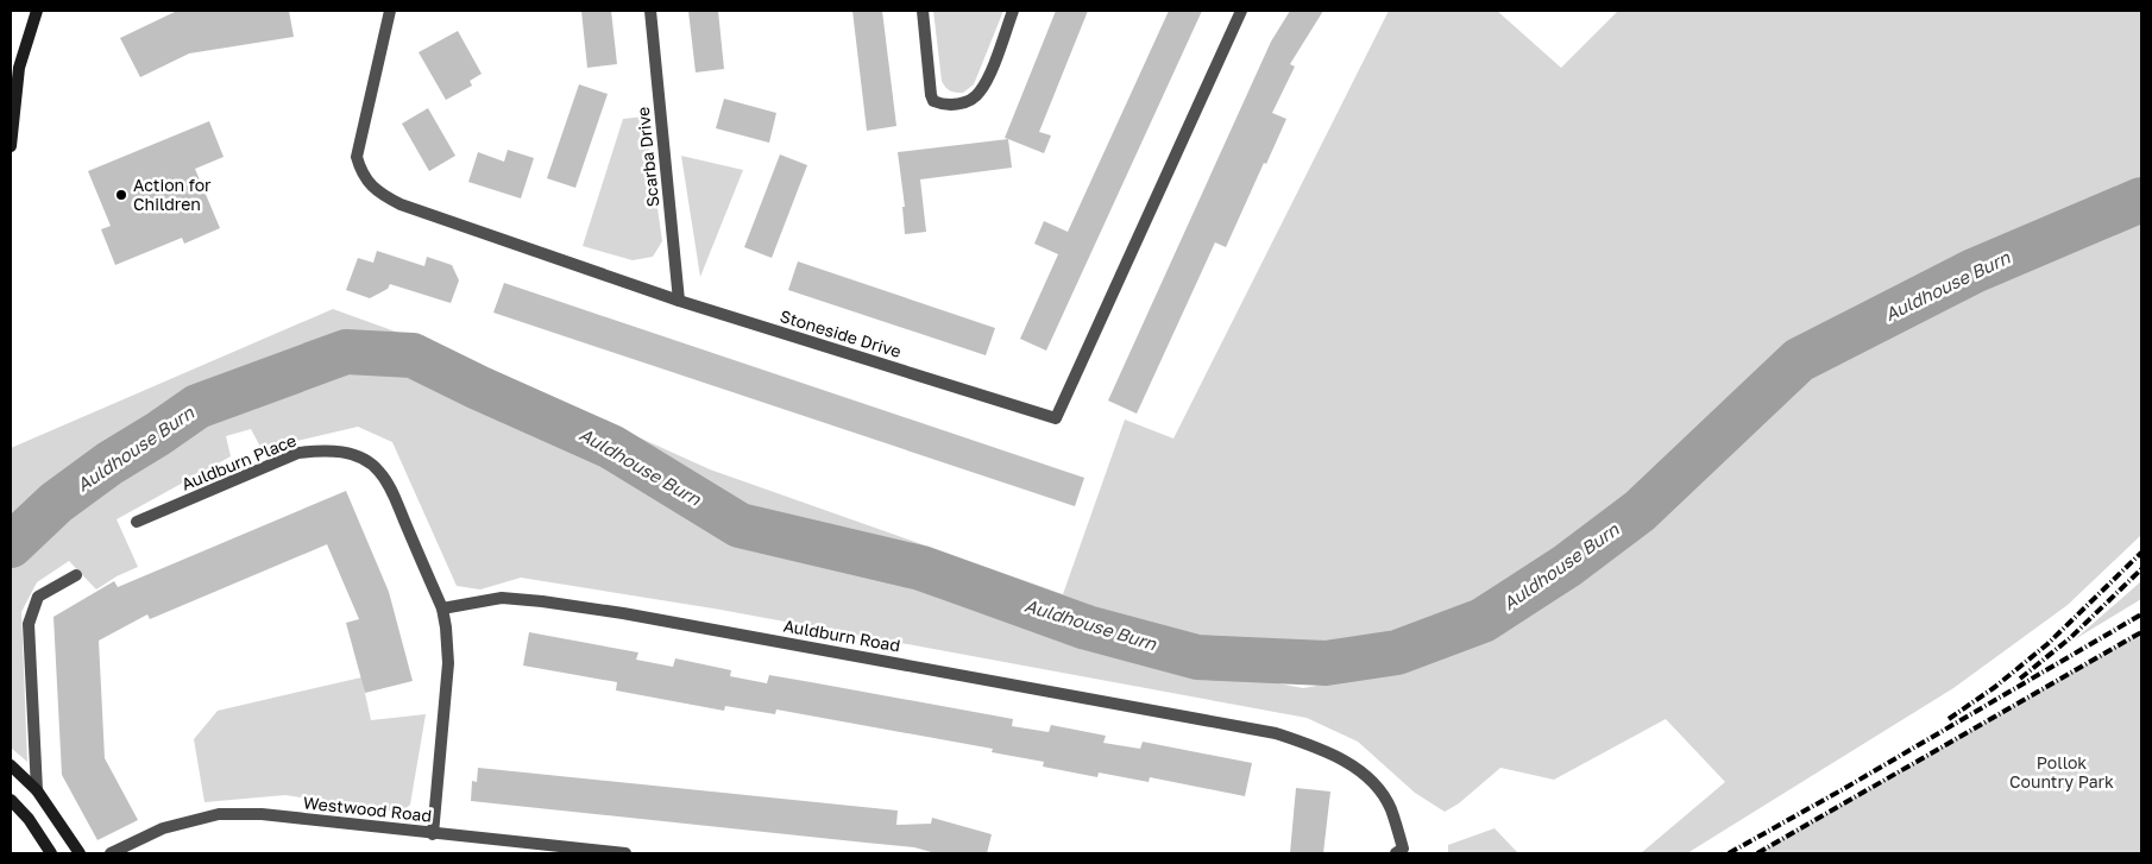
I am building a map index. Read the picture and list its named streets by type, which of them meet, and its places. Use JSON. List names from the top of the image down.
{
  "streets": {
    "street": [
      "Scarba Drive",
      "Stoneside Drive",
      "Auldburn Place",
      "Auldburn Road",
      "Westwood Road"
    ]
  },
  "crossings": [
    ["Scarba Drive", "Stoneside Drive"],
    ["Auldburn Place", "Auldburn Road"]
  ],
  "water": ["Auldhouse Burn"],
  "parks": ["Pollok Country Park"],
  "places": ["Action for Children"]
}
